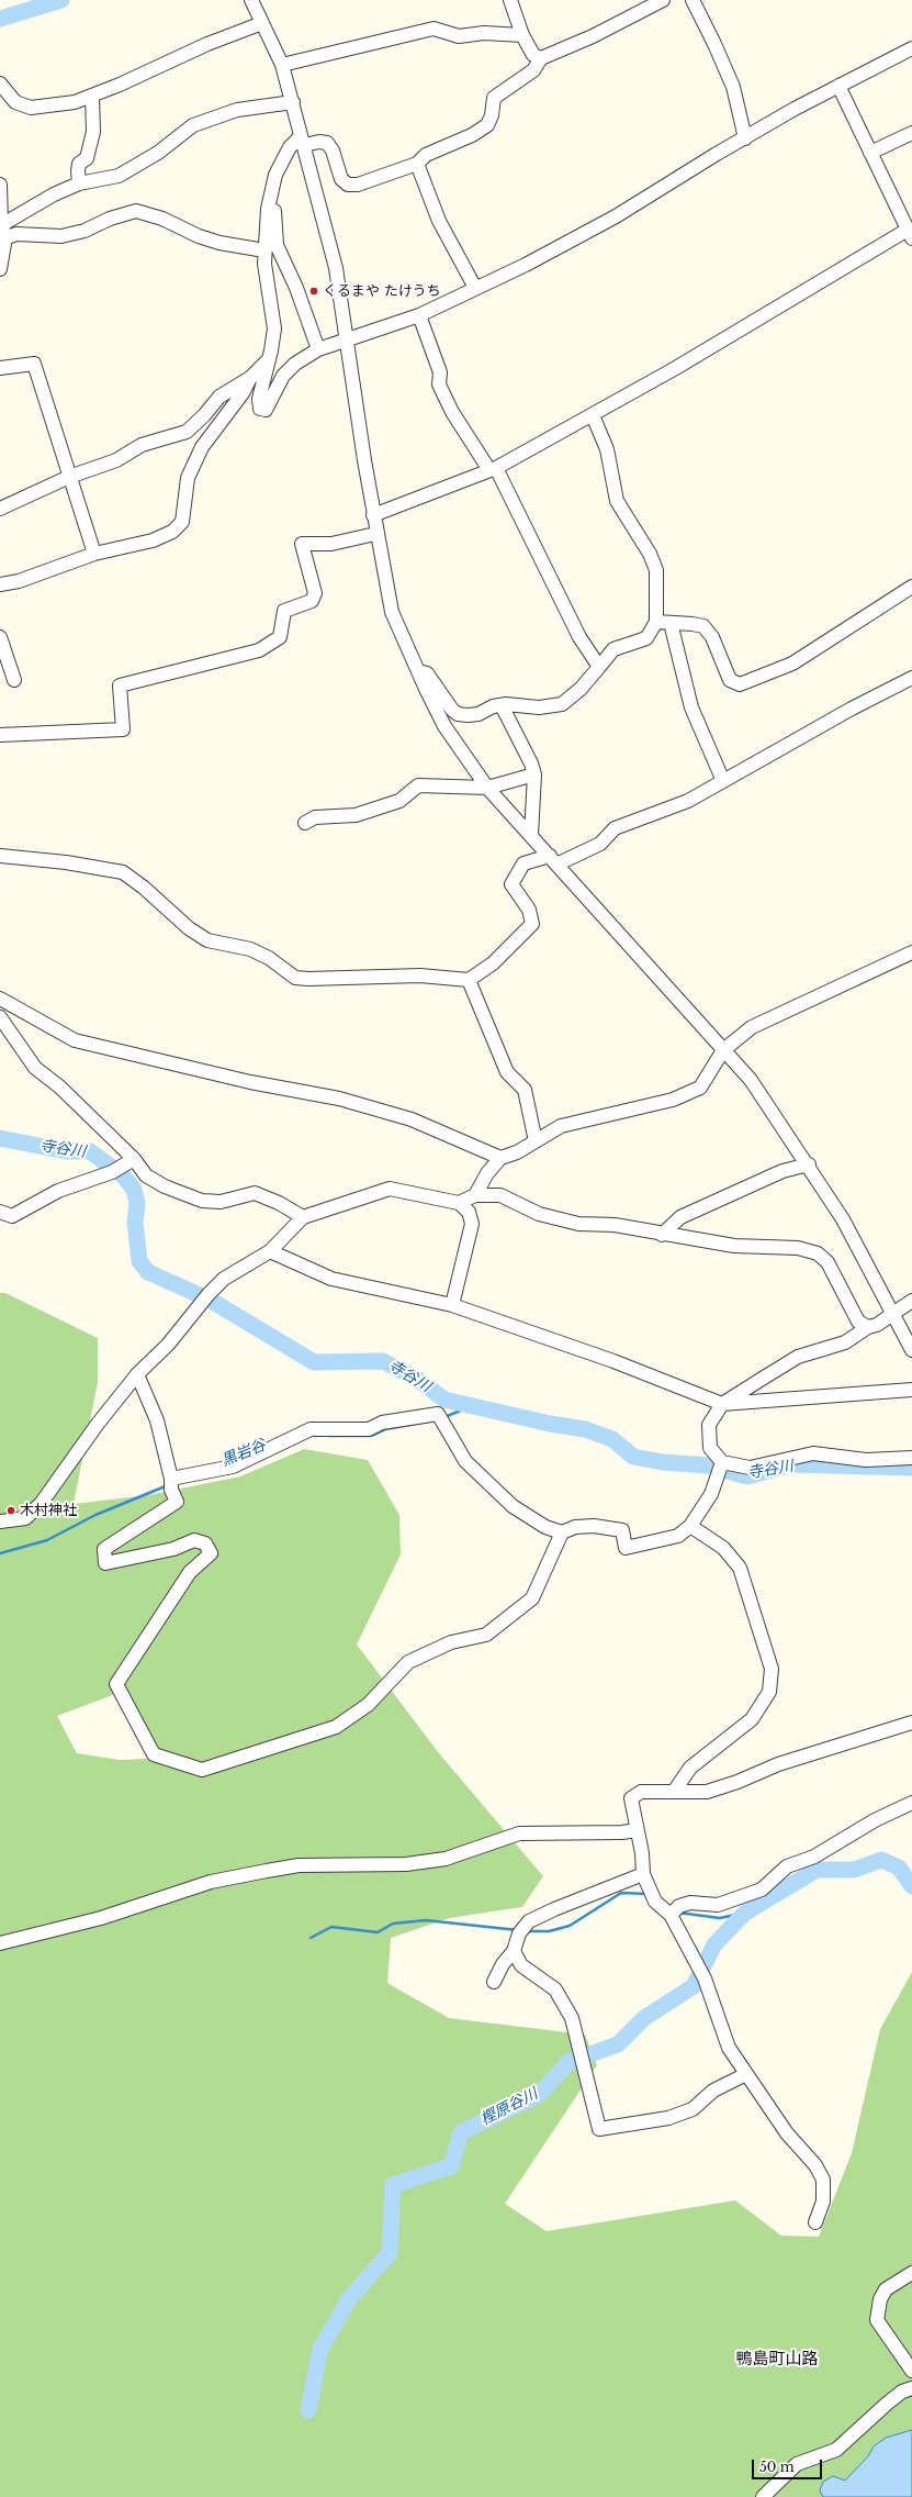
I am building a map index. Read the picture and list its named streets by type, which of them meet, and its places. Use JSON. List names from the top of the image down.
{
  "districts": ["鴨島町山路"],
  "water": ["寺谷川", "黒岩谷", "樫原谷川"],
  "places": ["くるまや たけうち", "木村神社"],
  "scale_bar": "50 m"
}
